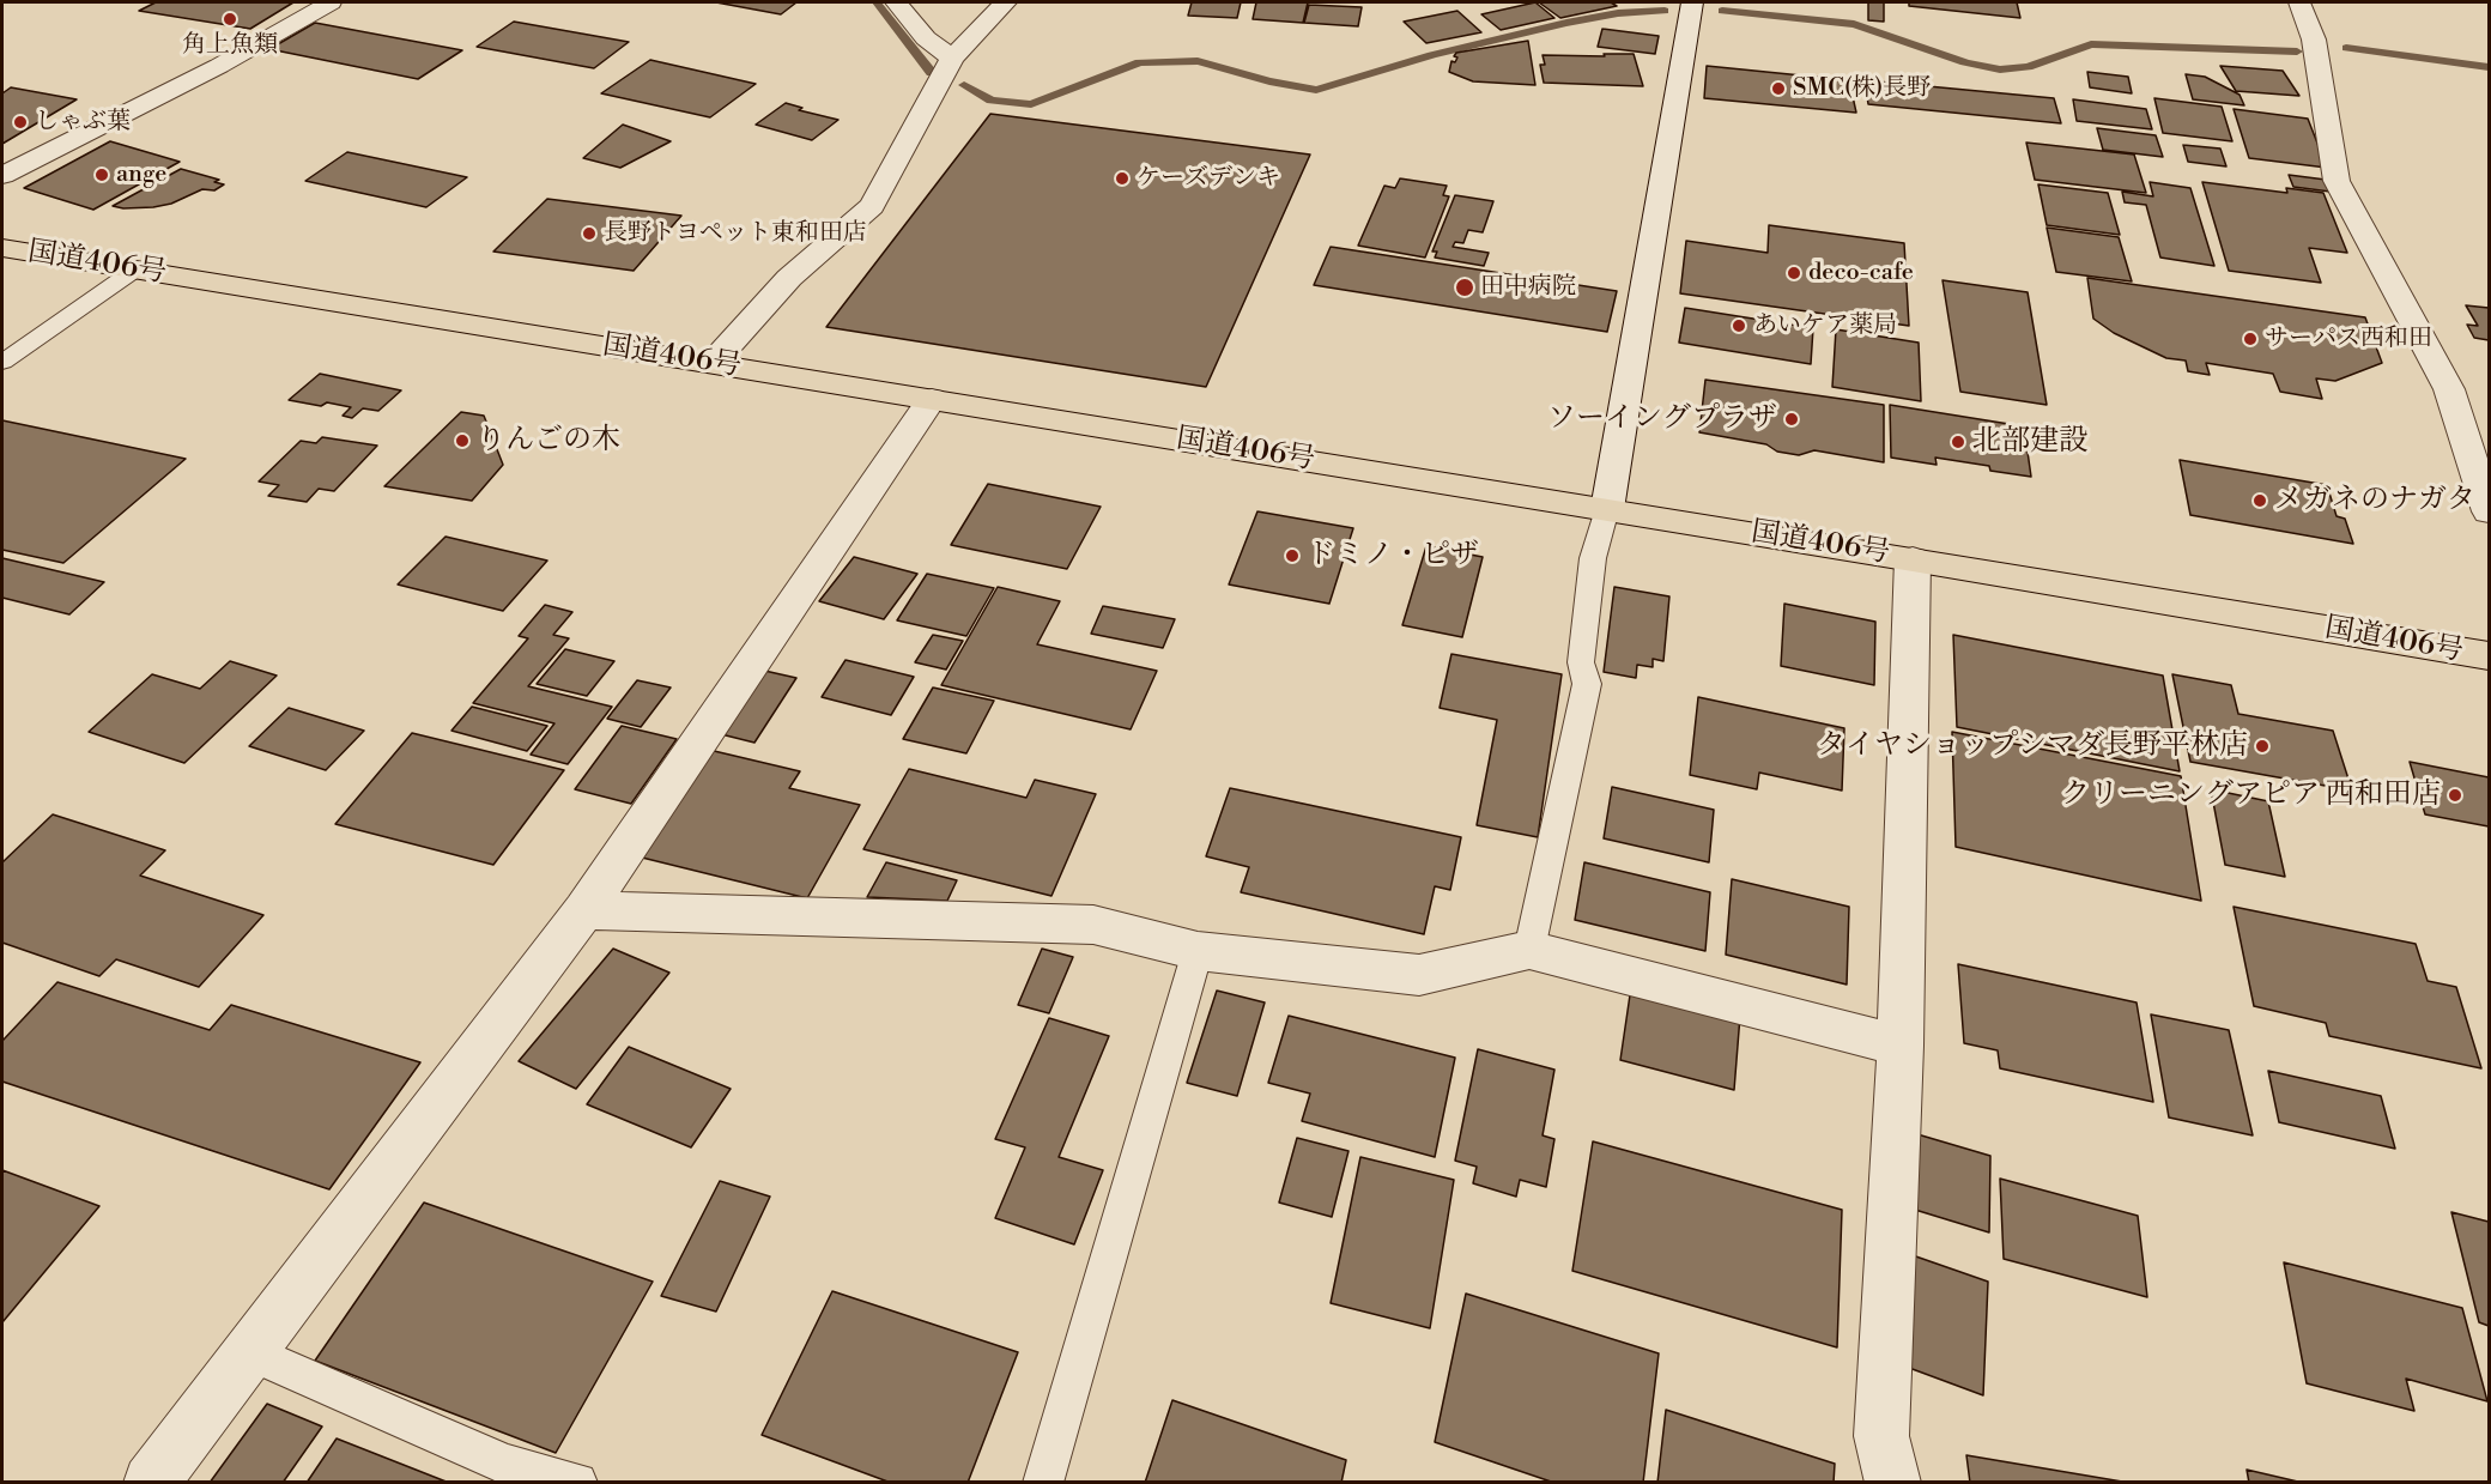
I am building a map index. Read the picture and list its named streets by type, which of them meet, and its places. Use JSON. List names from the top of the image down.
{
  "streets": {
    "highway": ["国道406号"]
  },
  "places": [
    "角上魚類",
    "SMC(株)長野",
    "しゃぶ葉",
    "ange",
    "ケーズデンキ",
    "長野トヨペット東和田店",
    "deco-cafe",
    "田中病院",
    "あいケア薬局",
    "サーパス西和田",
    "ソーイングプラザ",
    "りんごの木",
    "北部建設",
    "メガネのナガタ",
    "ドミノ・ピザ",
    "タイヤショップシマダ長野平林店",
    "クリーニングアピア 西和田店"
  ]
}
